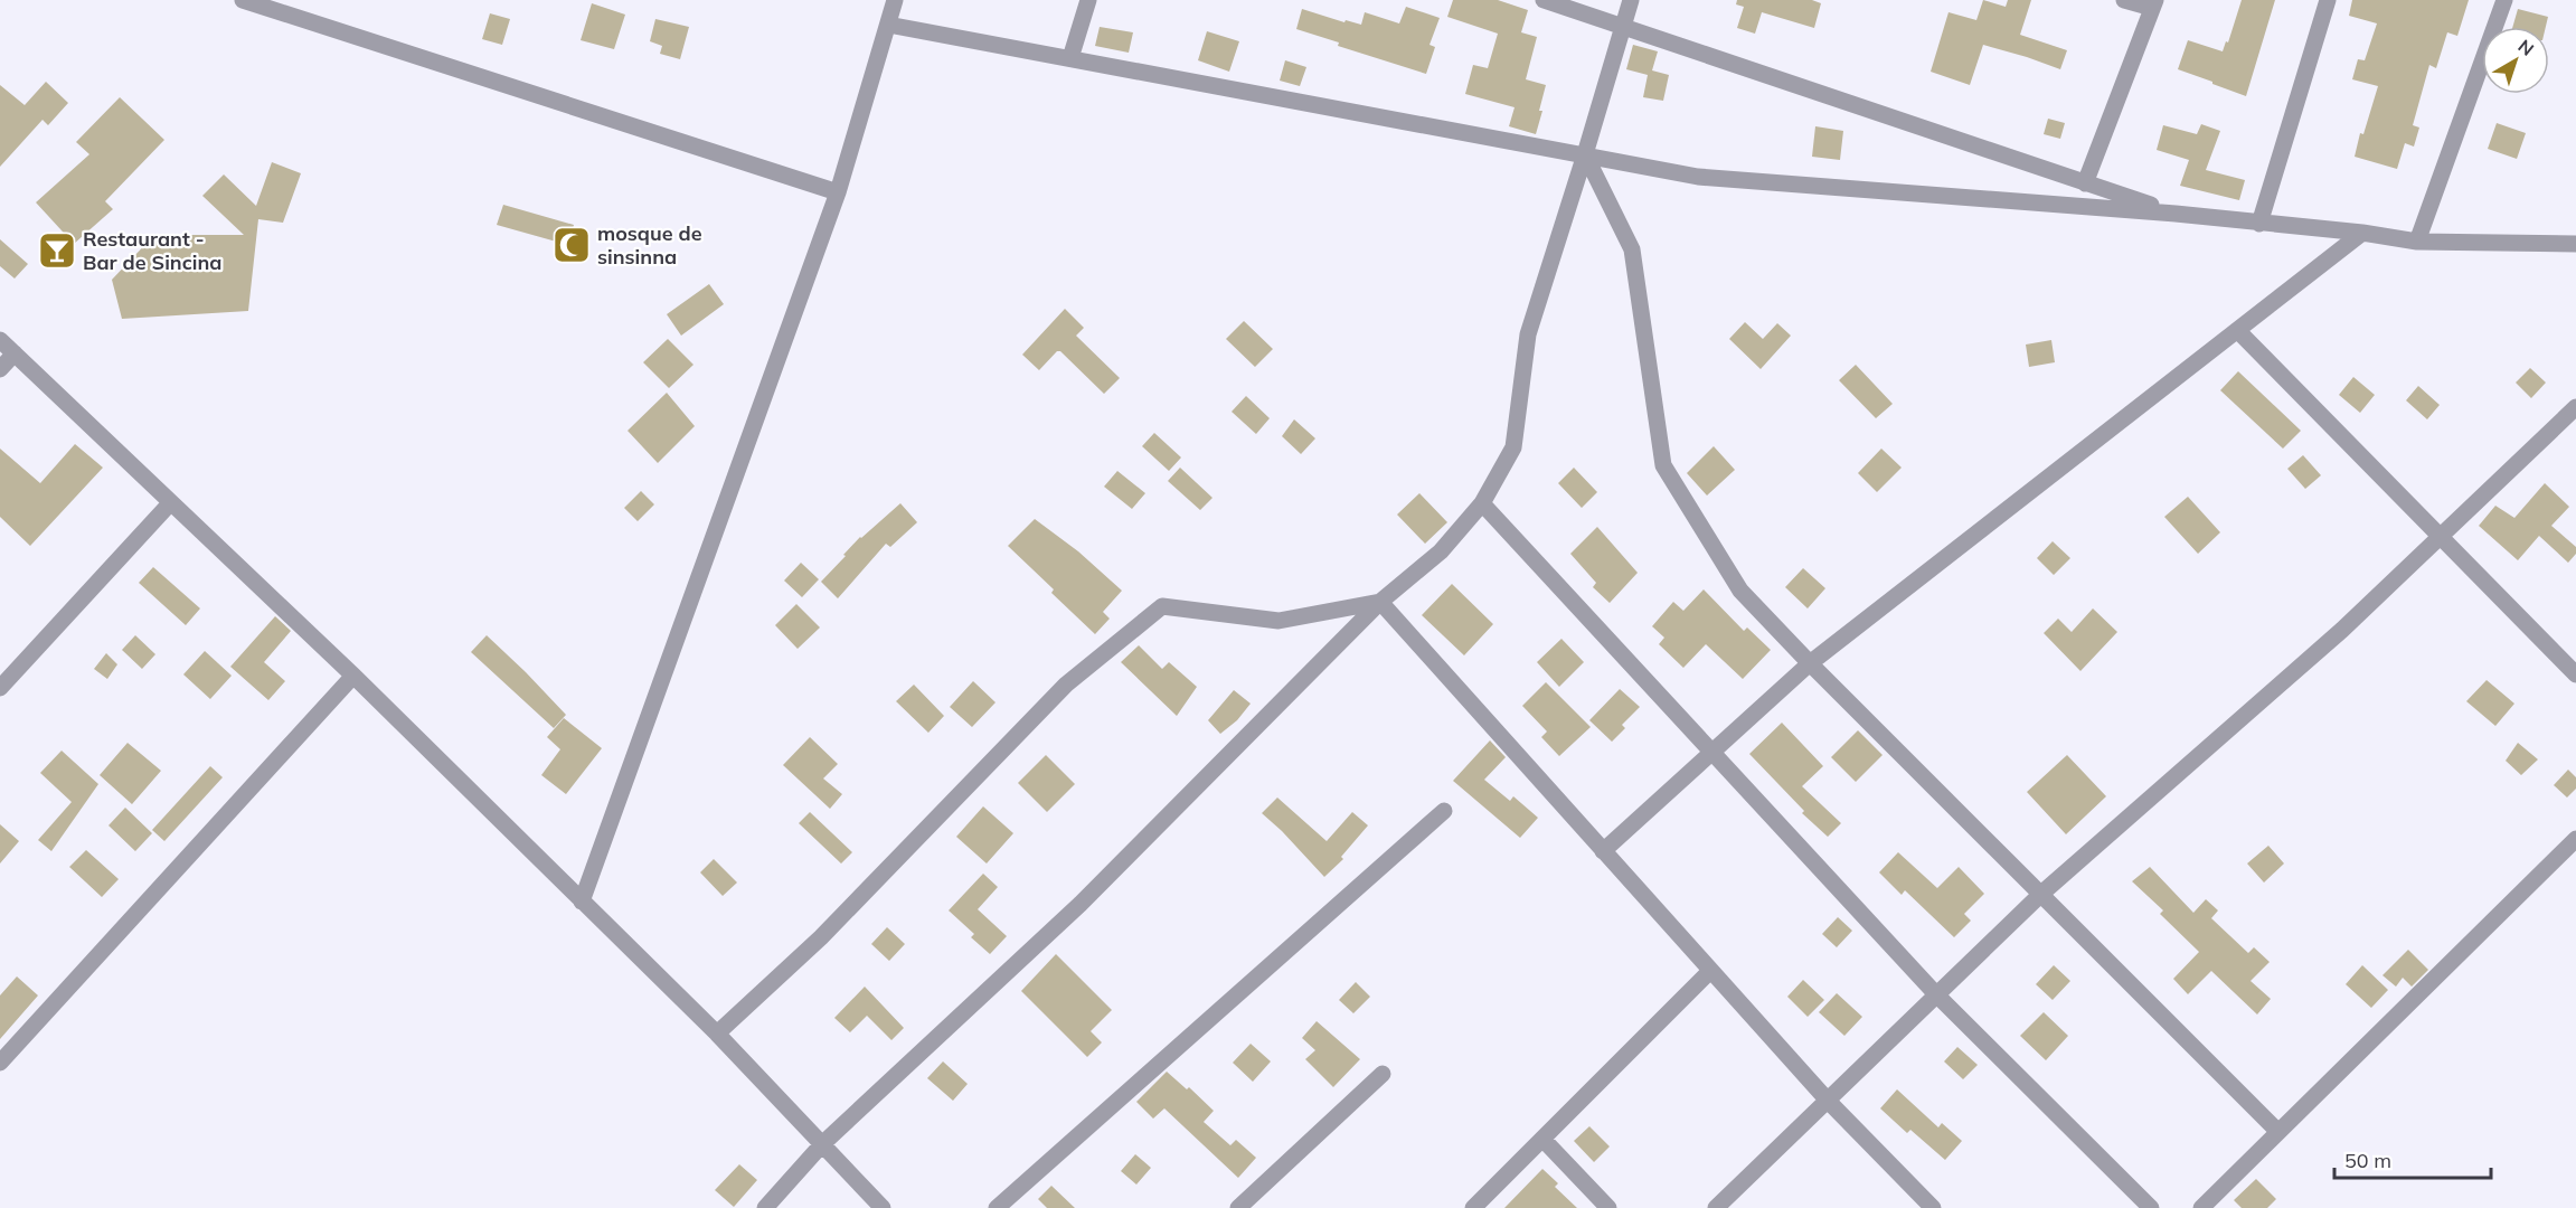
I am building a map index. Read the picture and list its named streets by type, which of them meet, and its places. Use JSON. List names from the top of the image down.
{
  "places": {
    "mosque": ["mosque de sinsinna"],
    "bar": ["Restaurant - Bar de Sincina"]
  },
  "scale_bar": "50 m",
  "north": "top right"
}
